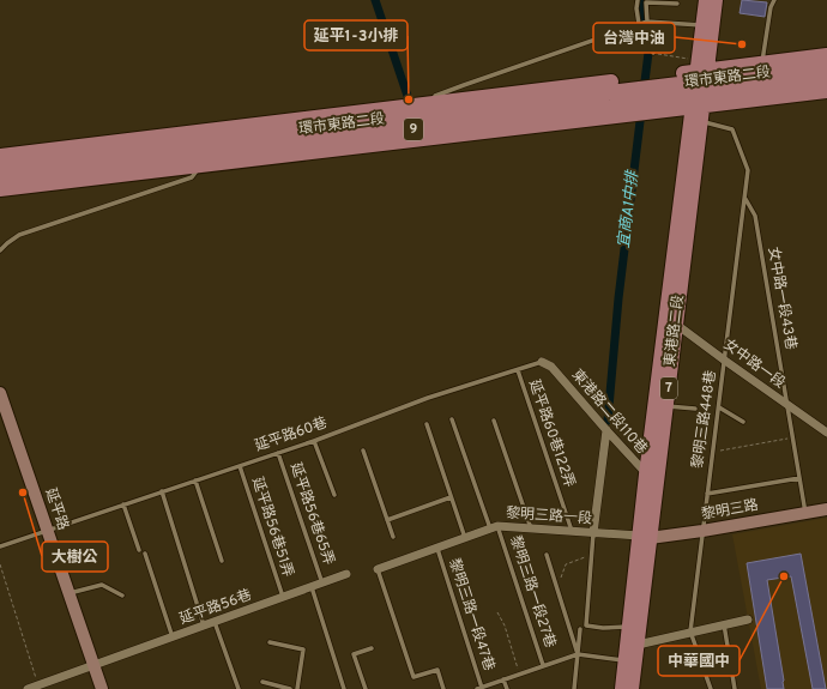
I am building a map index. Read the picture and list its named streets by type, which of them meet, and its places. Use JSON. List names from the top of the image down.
{
  "streets": {
    "main road": [
      "環市東路二段",
      "9",
      "東港路二段",
      "7",
      "延平路",
      "黎明三路"
    ],
    "street": [
      "女中路一段",
      "東港路二段110巷",
      "黎明三路一段",
      "延平路56巷"
    ],
    "lane": [
      "女中路一段43巷",
      "黎明三路448巷",
      "延平路60巷122弄",
      "延平路60巷",
      "延平路56巷65弄",
      "延平路56巷51弄",
      "黎明三路一段27巷",
      "黎明三路一段47巷"
    ]
  },
  "crossings": [
    ["環市東路二段", "東港路二段"],
    ["環市東路二段", "7"],
    ["女中路一段43巷", "女中路一段"],
    ["女中路一段43巷", "黎明三路448巷"],
    ["女中路一段43巷", "黎明三路"],
    ["東港路二段", "女中路一段"],
    ["東港路二段", "7"],
    ["東港路二段", "東港路二段110巷"],
    ["東港路二段", "黎明三路448巷"],
    ["東港路二段", "黎明三路"],
    ["東港路二段", "黎明三路一段"],
    ["女中路一段", "黎明三路448巷"],
    ["東港路二段110巷", "延平路60巷"],
    ["黎明三路448巷", "黎明三路"],
    ["延平路60巷122弄", "延平路60巷"],
    ["延平路60巷122弄", "黎明三路一段"],
    ["延平路60巷", "延平路"],
    ["延平路60巷", "延平路56巷65弄"],
    ["延平路60巷", "延平路56巷51弄"],
    ["延平路", "延平路56巷"],
    ["黎明三路", "黎明三路一段"],
    ["延平路56巷65弄", "延平路56巷"],
    ["黎明三路一段", "黎明三路一段27巷"],
    ["黎明三路一段", "黎明三路一段47巷"],
    ["延平路56巷51弄", "延平路56巷"]
  ],
  "water": ["宜商A1中排"],
  "places": [
    "台灣中油",
    "延平1-3小排",
    "大樹公",
    "中華國中"
  ]
}
